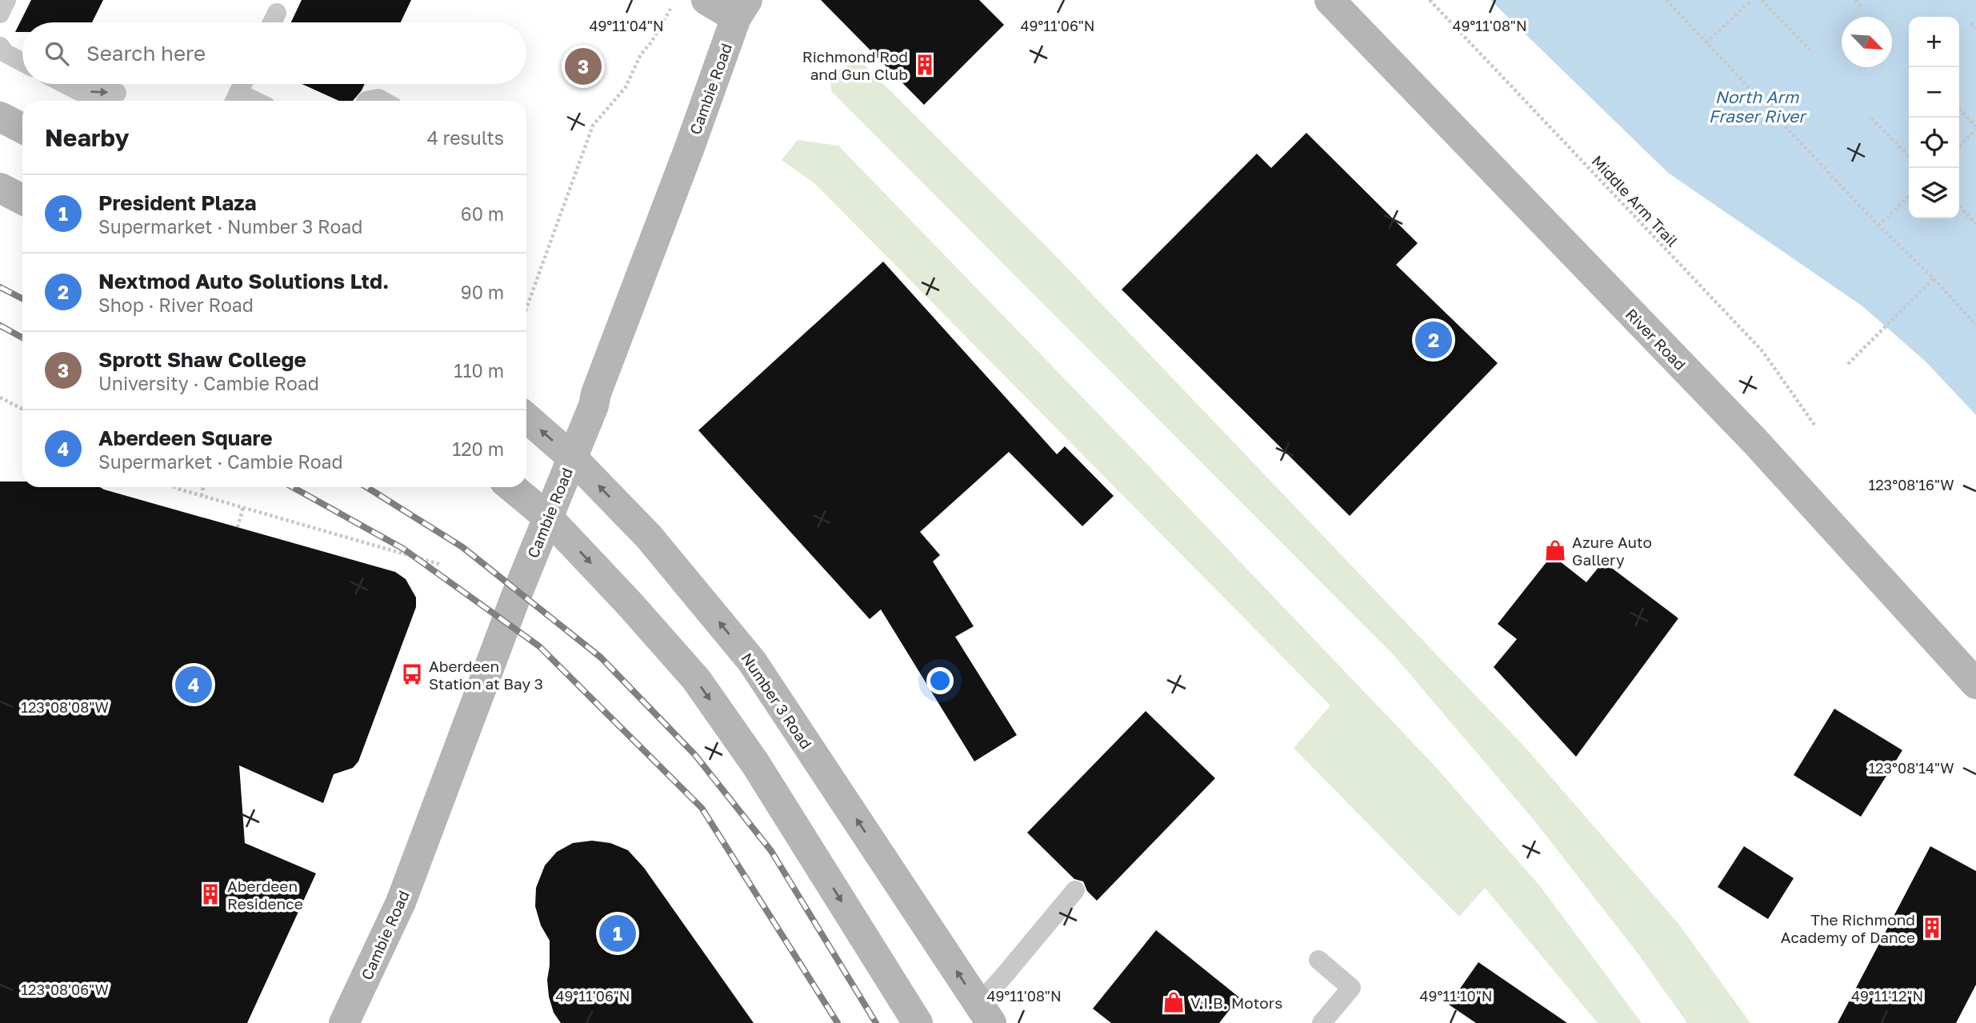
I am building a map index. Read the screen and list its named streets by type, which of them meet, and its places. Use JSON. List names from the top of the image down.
{
  "streets": {
    "main road": ["Cambie Road", "River Road", "Number 3 Road"],
    "path": ["Middle Arm Trail"]
  },
  "crossings": [
    ["Cambie Road", "Number 3 Road"]
  ],
  "water": ["North Arm Fraser River"],
  "places": {
    "building": ["Richmond Rod and Gun Club", "Aberdeen Residence", "The Richmond Academy of Dance"],
    "shop": ["Azure Auto Gallery", "V.I.B. Motors"],
    "bus stop": ["Aberdeen Station at Bay 3"]
  },
  "north": "bottom right",
  "page": {
    "map_buttons": ["+", "−"],
    "search": "Search here",
    "pins": [
      "3",
      "2",
      "4",
      "1"
    ],
    "heading": ["Nearby", "4 results"],
    "list": [
      {
        "mark": "1",
        "name": "President Plaza",
        "note": "Supermarket · Number 3 Road",
        "value": "60 m"
      },
      {
        "mark": "2",
        "name": "Nextmod Auto Solutions Ltd.",
        "note": "Shop · River Road",
        "value": "90 m"
      },
      {
        "mark": "3",
        "name": "Sprott Shaw College",
        "note": "University · Cambie Road",
        "value": "110 m"
      },
      {
        "mark": "4",
        "name": "Aberdeen Square",
        "note": "Supermarket · Cambie Road",
        "value": "120 m"
      }
    ]
  },
  "coordinates": [
    "49°11'04\"N",
    "49°11'06\"N",
    "49°11'08\"N",
    "123°08'16\"W",
    "123°08'08\"W",
    "123°08'14\"W",
    "123°08'06\"W",
    "49°11'10\"N",
    "49°11'12\"N"
  ]
}
